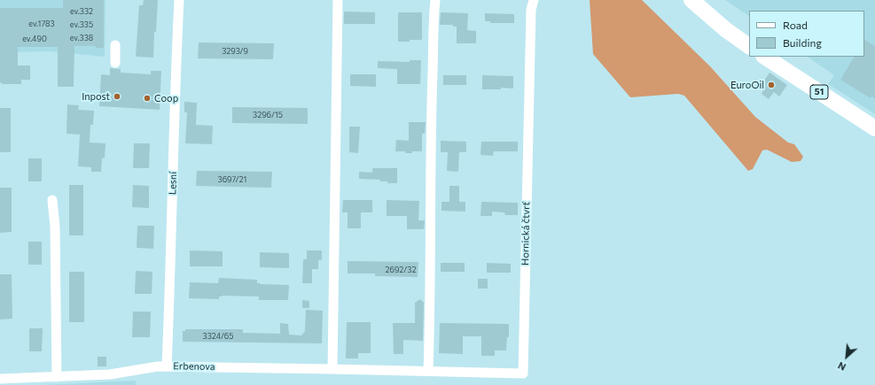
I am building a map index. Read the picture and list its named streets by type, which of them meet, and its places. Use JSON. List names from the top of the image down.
{
  "streets": {
    "main road": ["51"],
    "street": ["Lesní", "Hornická čtvrť", "Erbenova"]
  },
  "crossings": [
    ["Lesní", "Erbenova"],
    ["Hornická čtvrť", "Erbenova"]
  ],
  "places": ["EuroOil", "Inpost", "Coop"],
  "house_numbers": [
    "ev.332",
    "ev.1783",
    "ev.335",
    "ev.338",
    "ev.490",
    "3293/9",
    "3296/15",
    "3697/21",
    "2692/32",
    "3324/65"
  ],
  "legend": ["Road", "Building"],
  "north": "bottom left"
}
